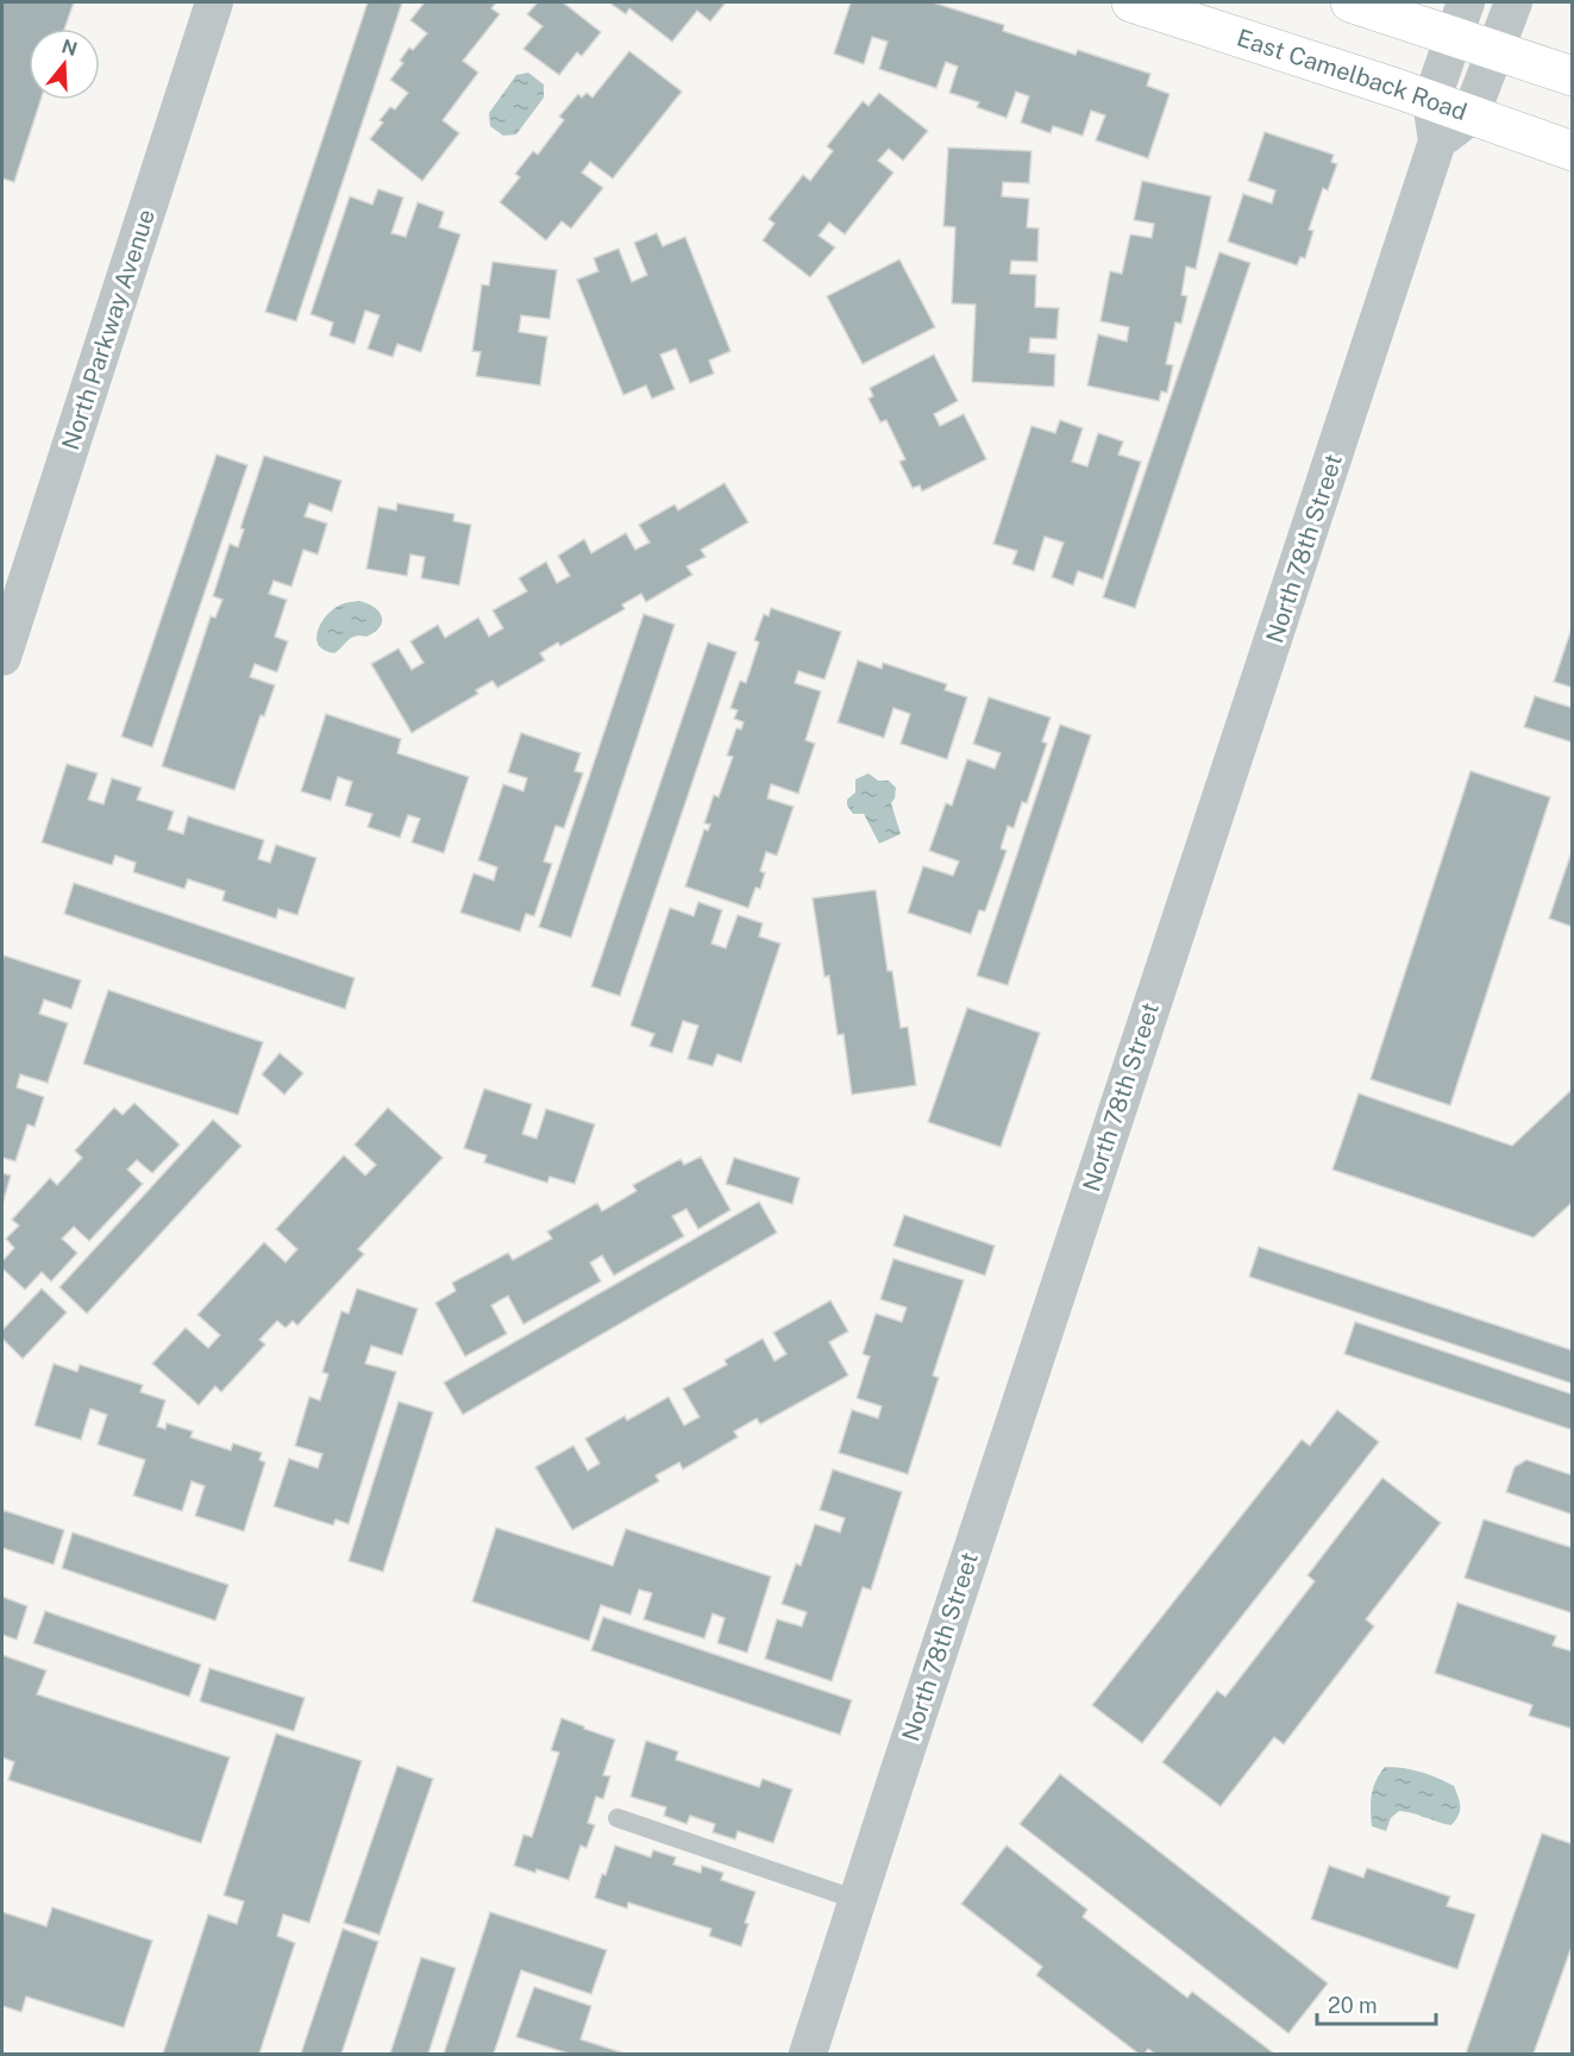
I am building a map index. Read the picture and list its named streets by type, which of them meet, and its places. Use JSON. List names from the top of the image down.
{
  "streets": {
    "main road": ["East Camelback Road"],
    "street": ["North Parkway Avenue", "North 78th Street"]
  },
  "crossings": [
    ["East Camelback Road", "North 78th Street"]
  ],
  "scale_bar": "20 m",
  "north": "top"
}
